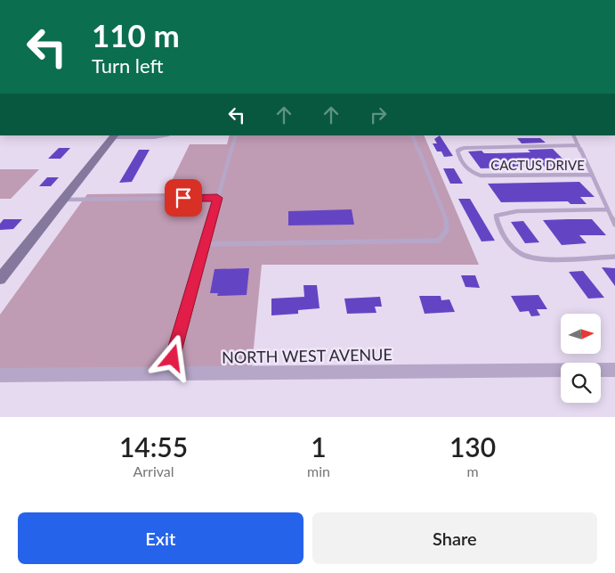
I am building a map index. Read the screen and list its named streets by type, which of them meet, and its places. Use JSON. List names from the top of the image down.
{
  "streets": {
    "street": ["NORTH WEST AVENUE"],
    "lane": ["CACTUS DRIVE"]
  },
  "north": "right",
  "page": {
    "turn": ["110 m", "Turn left"],
    "eta": [
      "14:55",
      "Arrival",
      "1",
      "min",
      "130",
      "m"
    ],
    "buttons": ["Exit", "Share"]
  }
}
